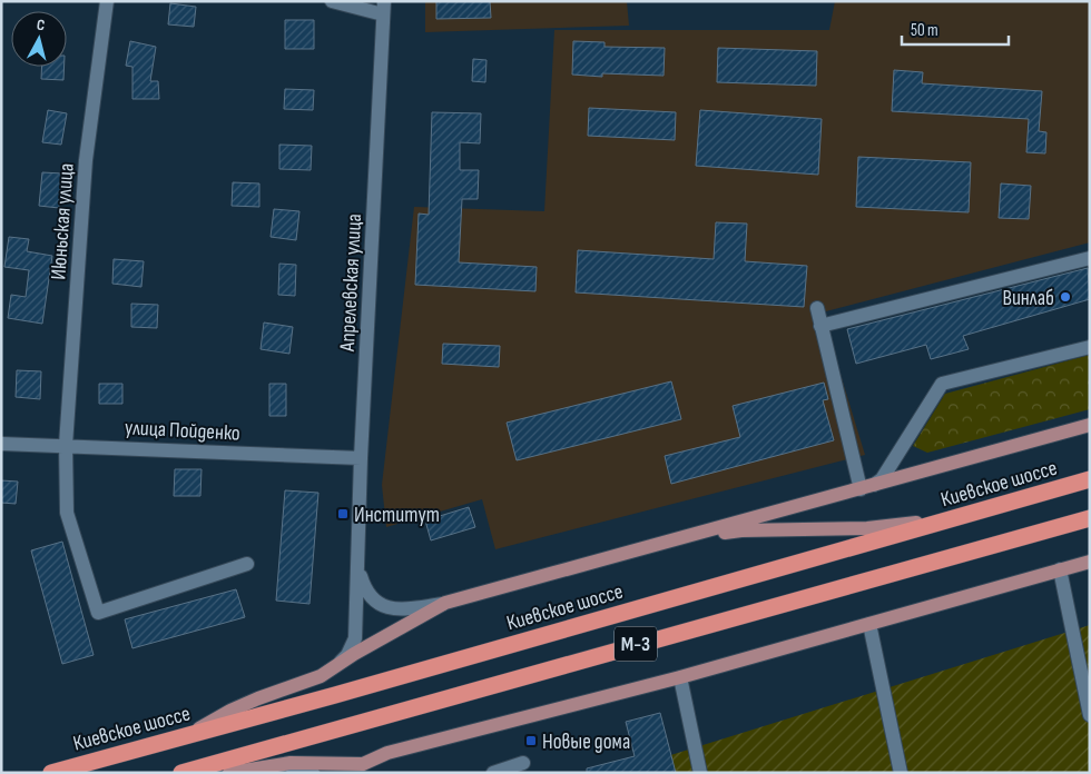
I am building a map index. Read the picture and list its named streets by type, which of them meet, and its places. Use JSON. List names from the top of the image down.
{
  "streets": {
    "highway": ["Киевское шоссе", "М-3"],
    "street": ["Июньская улица", "Апрелевская улица", "улица Пойденко"]
  },
  "crossings": [
    ["Июньская улица", "улица Пойденко"],
    ["Апрелевская улица", "улица Пойденко"]
  ],
  "places": {
    "other": ["Винлаб"],
    "transit": ["Институт", "Новые дома"]
  },
  "scale_bar": "50 m",
  "north": "top"
}
